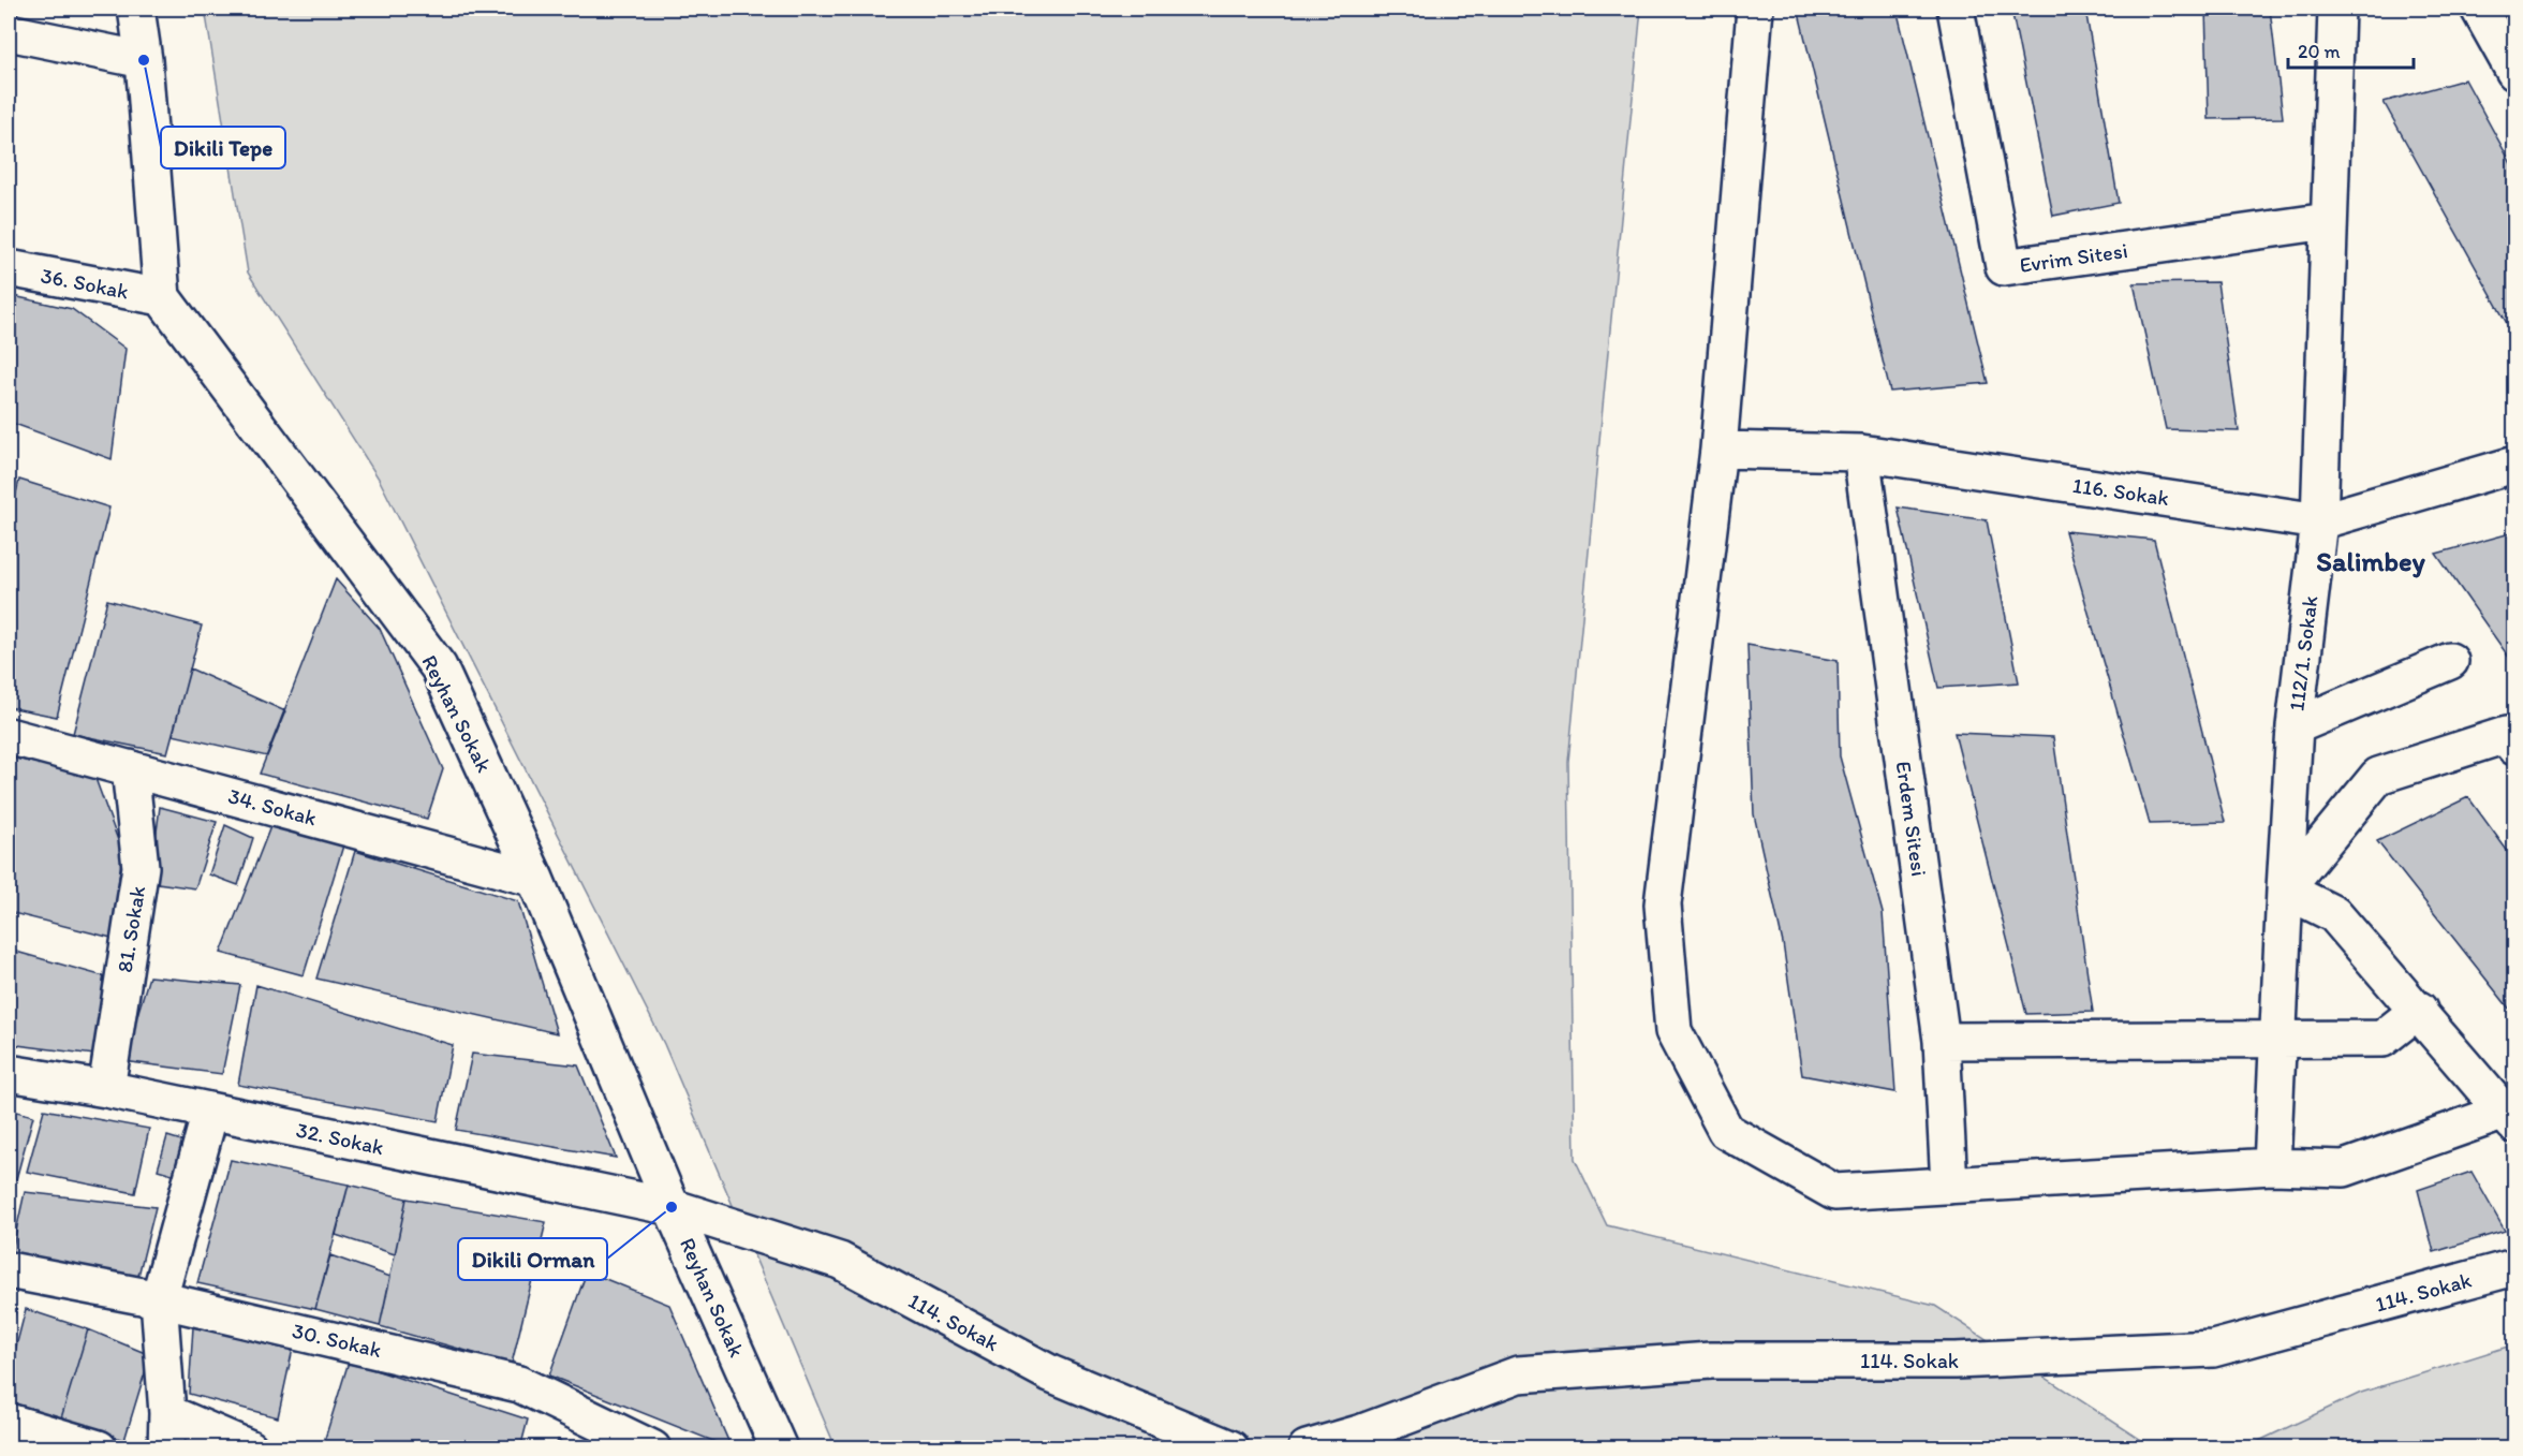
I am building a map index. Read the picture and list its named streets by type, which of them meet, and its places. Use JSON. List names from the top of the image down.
{
  "streets": {
    "street": [
      "Evrim Sitesi",
      "36. Sokak",
      "116. Sokak",
      "112/1. Sokak",
      "Reyhan Sokak",
      "34. Sokak",
      "Erdem Sitesi",
      "81. Sokak",
      "32. Sokak",
      "114. Sokak",
      "30. Sokak"
    ]
  },
  "crossings": [
    ["Evrim Sitesi", "112/1. Sokak"],
    ["36. Sokak", "Reyhan Sokak"],
    ["116. Sokak", "112/1. Sokak"],
    ["116. Sokak", "Erdem Sitesi"],
    ["Reyhan Sokak", "34. Sokak"],
    ["Reyhan Sokak", "32. Sokak"],
    ["Reyhan Sokak", "114. Sokak"],
    ["34. Sokak", "81. Sokak"],
    ["81. Sokak", "32. Sokak"],
    ["32. Sokak", "114. Sokak"]
  ],
  "districts": ["Salimbey"],
  "places": ["Dikili Tepe", "Dikili Orman"],
  "scale_bar": "20 m"
}
